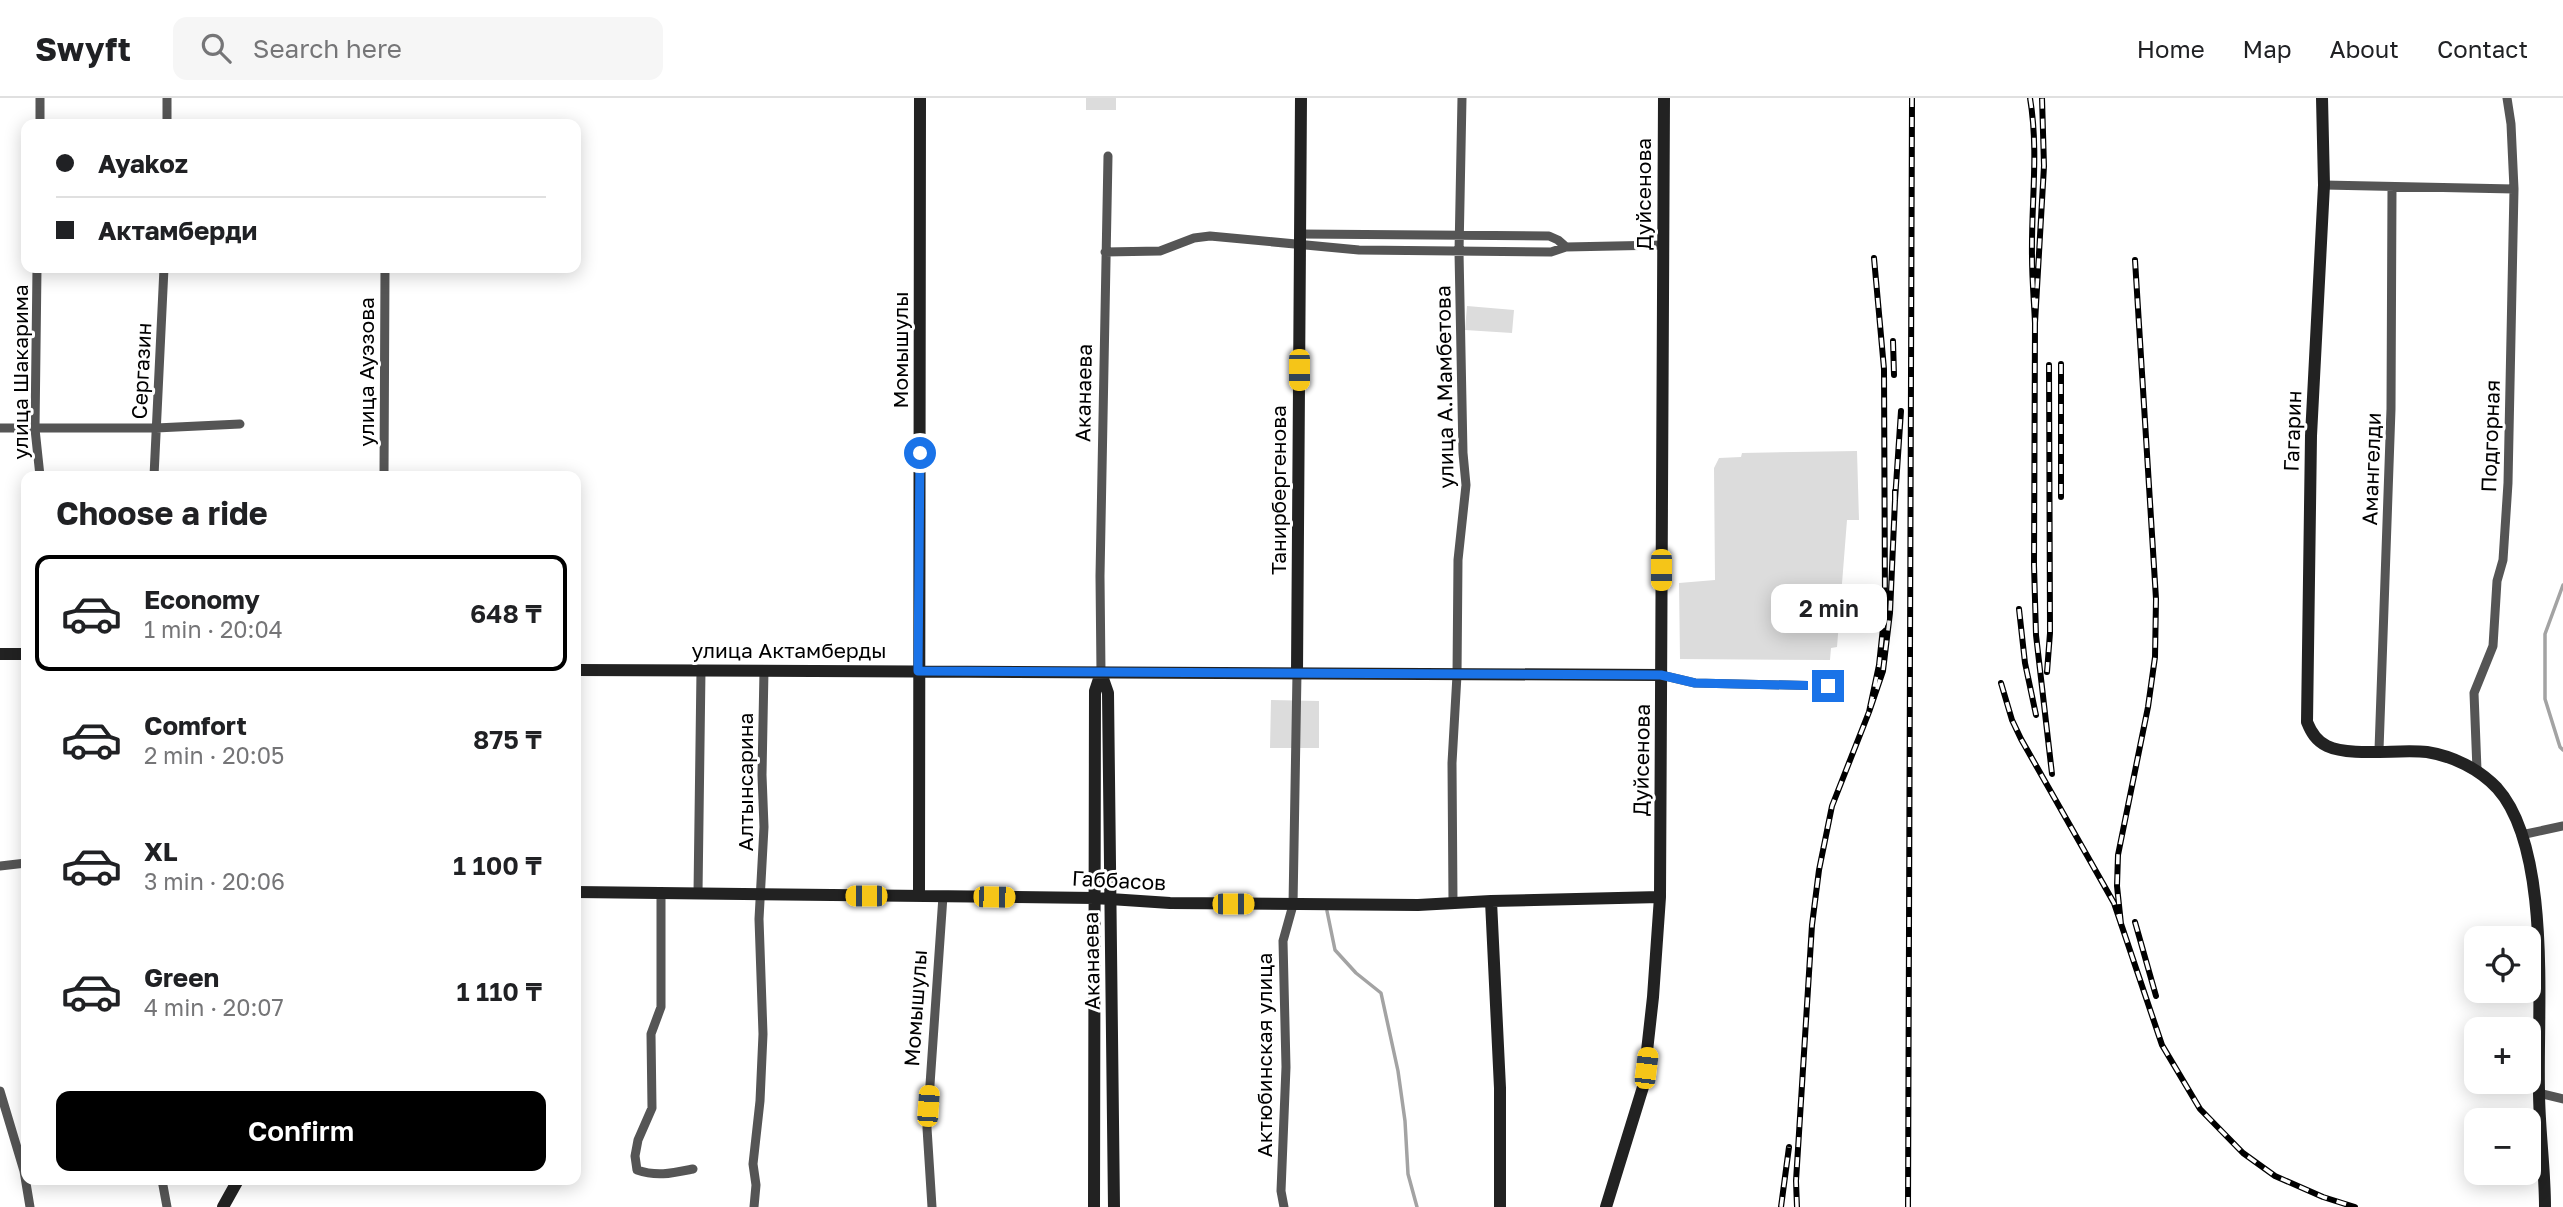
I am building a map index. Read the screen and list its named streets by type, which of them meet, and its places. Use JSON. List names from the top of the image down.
{
  "streets": {
    "main road": [
      "Дуйсенова",
      "Момышулы",
      "Аканаева",
      "Гагарин",
      "Танирбергенова",
      "улица Актамберды",
      "Габбасов"
    ],
    "street": [
      "Сергазин",
      "улица Шакарима",
      "улица Ауэзова",
      "улица А.Мамбетова",
      "Подгорная",
      "Амангелди",
      "Алтынсарина",
      "Актюбинская улица"
    ]
  },
  "crossings": [
    ["Дуйсенова", "улица Актамберды"],
    ["Дуйсенова", "Габбасов"],
    ["Момышулы", "улица Актамберды"],
    ["Момышулы", "Габбасов"],
    ["улица А.Мамбетова", "улица Актамберды"],
    ["улица А.Мамбетова", "Габбасов"],
    ["Аканаева", "улица Актамберды"],
    ["Аканаева", "Габбасов"],
    ["Гагарин", "Амангелди"],
    ["Танирбергенова", "улица Актамберды"],
    ["Танирбергенова", "Актюбинская улица"],
    ["улица Актамберды", "Алтынсарина"],
    ["улица Актамберды", "Актюбинская улица"],
    ["Алтынсарина", "Габбасов"],
    ["Габбасов", "Актюбинская улица"]
  ],
  "page": {
    "header": "Swyft",
    "search": "Search here",
    "nav": [
      "Home",
      "Map",
      "About",
      "Contact"
    ],
    "banner": ["Ayakoz", "Актамберди"],
    "heading": "Choose a ride",
    "list": [
      {
        "name": "Economy",
        "note": "1 min · 20:04",
        "value": "648 ₸"
      },
      {
        "name": "Comfort",
        "note": "2 min · 20:05",
        "value": "875 ₸"
      },
      {
        "name": "XL",
        "note": "3 min · 20:06",
        "value": "1 100 ₸"
      },
      {
        "name": "Green",
        "note": "4 min · 20:07",
        "value": "1 110 ₸"
      }
    ],
    "bubble": "2 min",
    "map_buttons": ["+", "−"],
    "buttons": "Confirm"
  }
}
